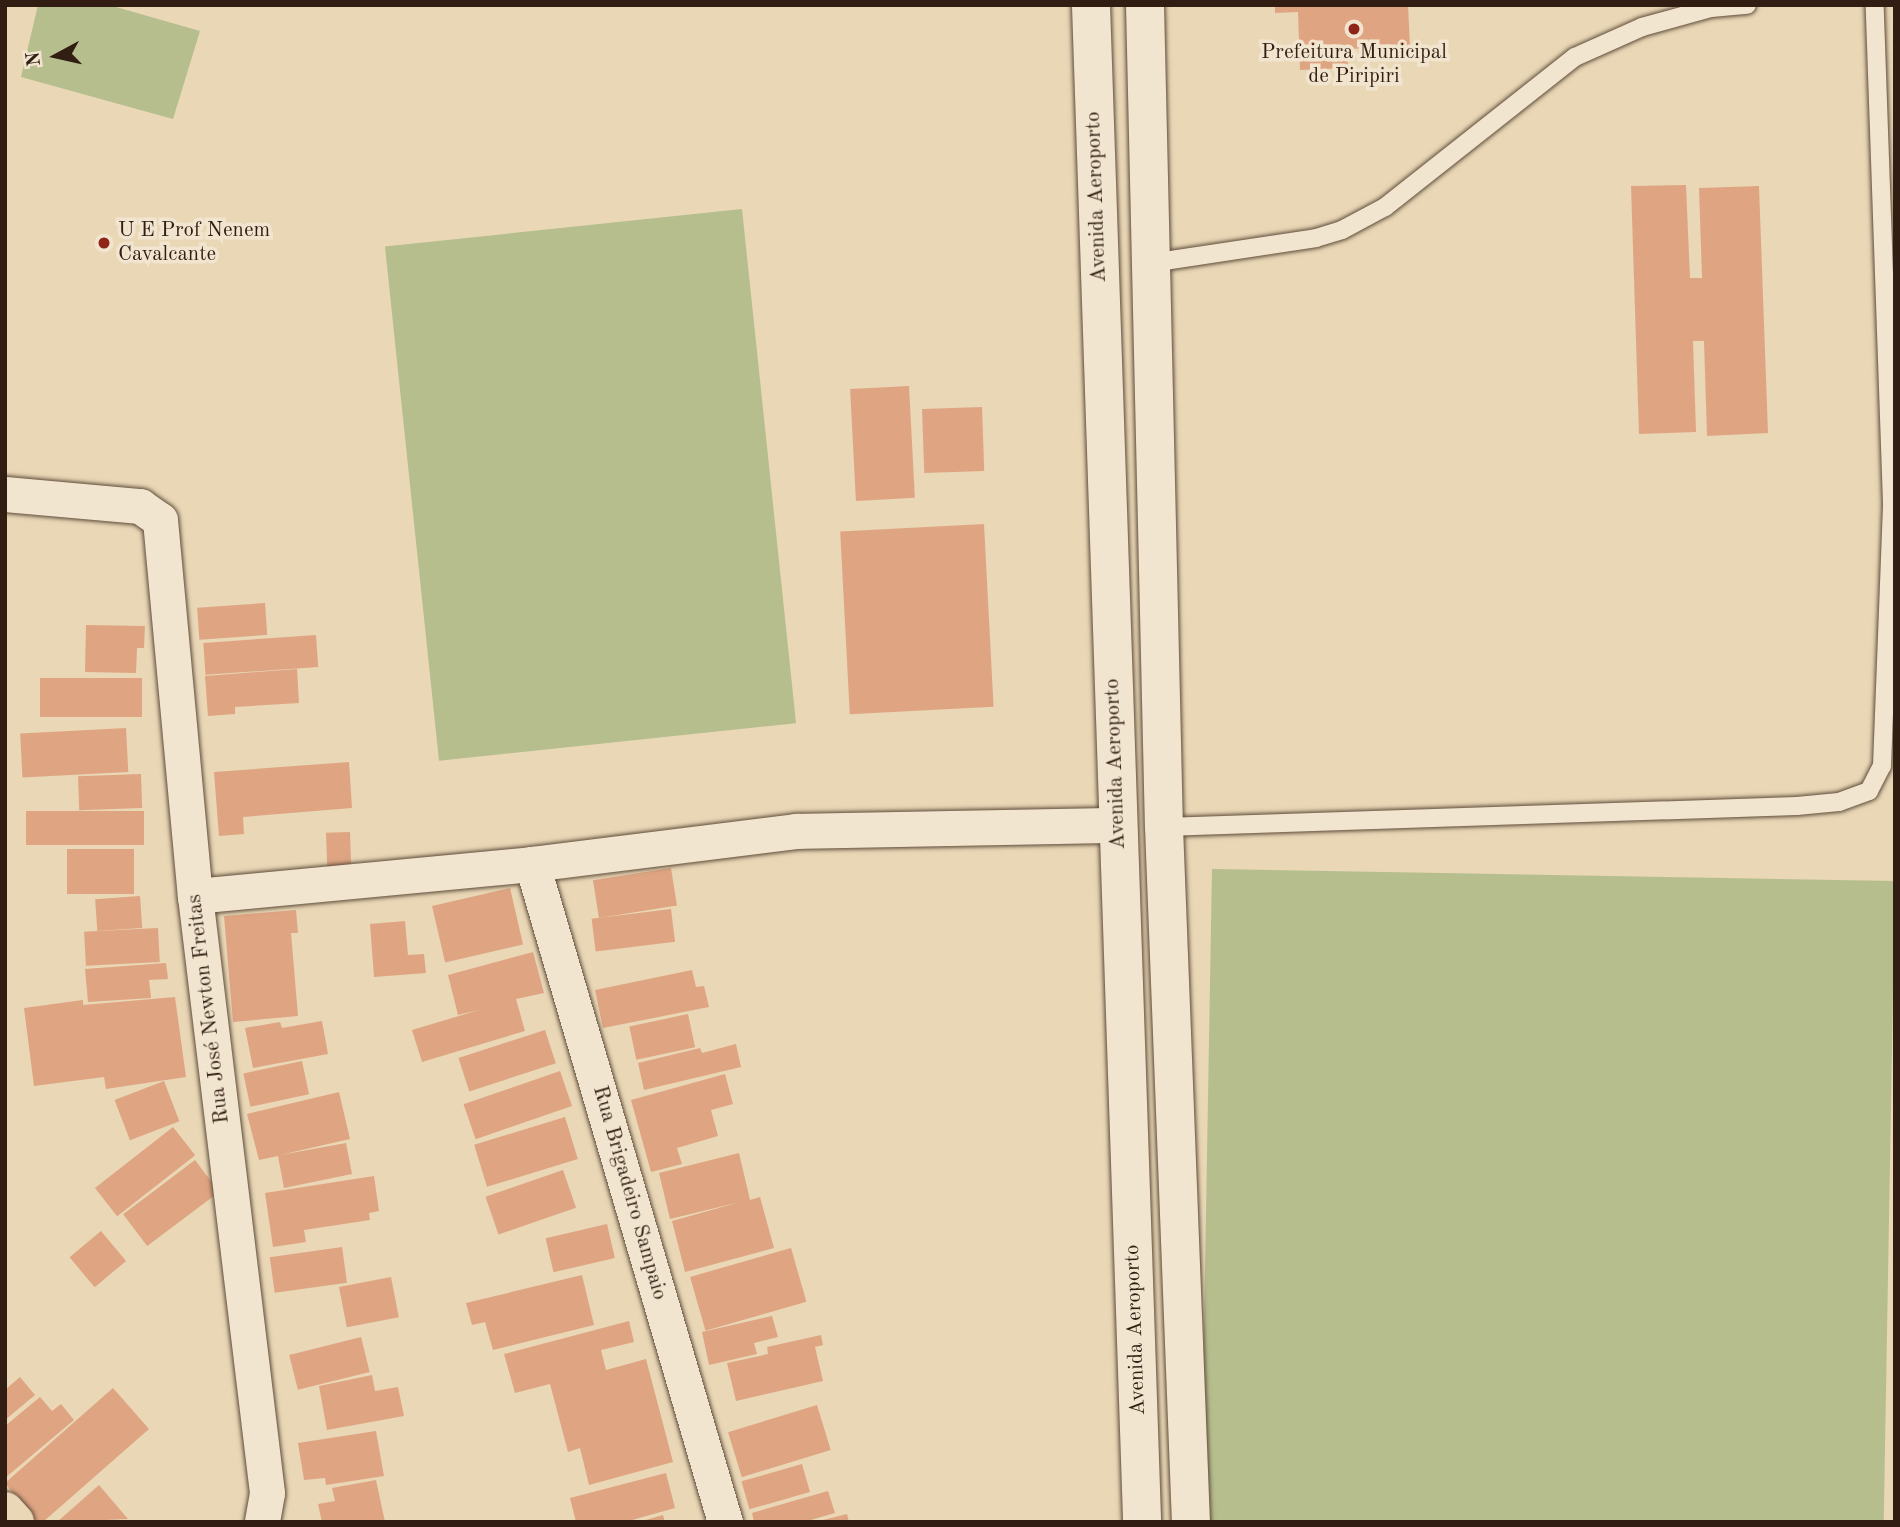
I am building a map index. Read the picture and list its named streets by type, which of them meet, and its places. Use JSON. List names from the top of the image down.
{
  "streets": {
    "street": ["Avenida Aeroporto", "Rua José Newton Freitas", "Rua Brigadeiro Sampaio"]
  },
  "places": ["Prefeitura Municipal de Piripiri", "U E Prof Nenem Cavalcante"],
  "north": "left"
}
